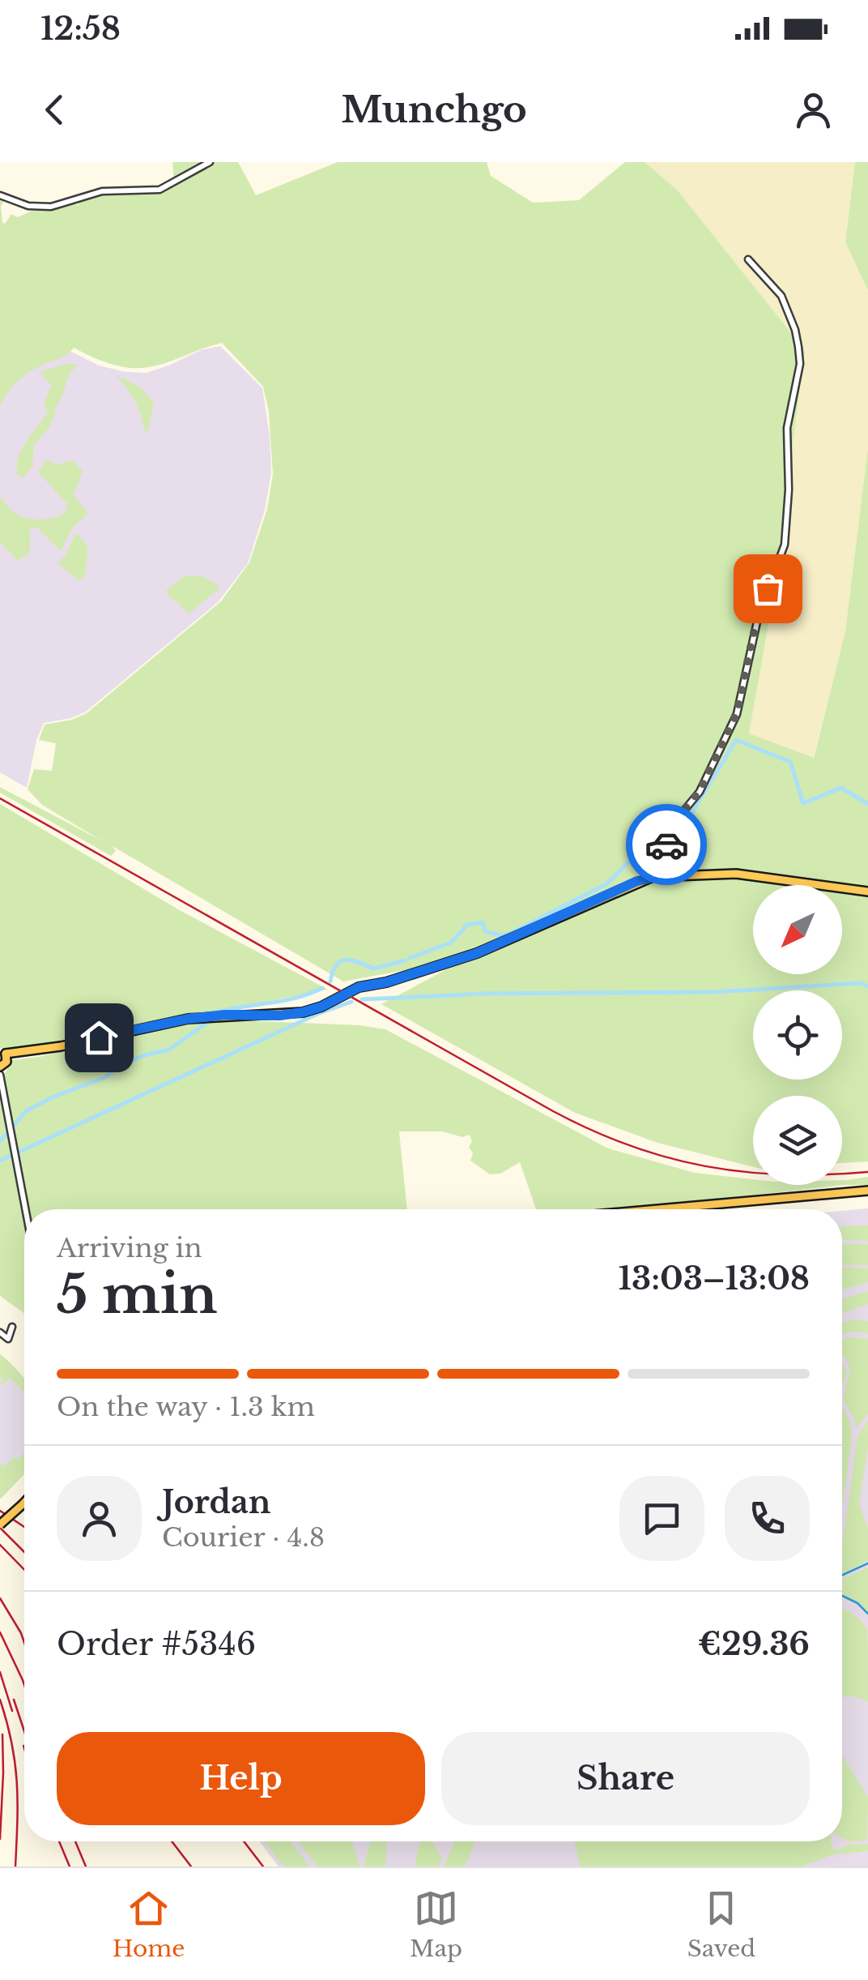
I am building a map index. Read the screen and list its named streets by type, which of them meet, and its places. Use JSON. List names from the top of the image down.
{
  "north": "bottom left",
  "page": {
    "status": "12:58",
    "header": "Munchgo",
    "heading": ["5 min", "Arriving in", "13:03–13:08"],
    "panel": [
      "Jordan",
      "Courier · 4.8",
      "Order #5346",
      "€29.36"
    ],
    "bar": "On the way · 1.3 km",
    "buttons": ["Help", "Share"],
    "tabs": ["Home", "Map", "Saved"]
  }
}
